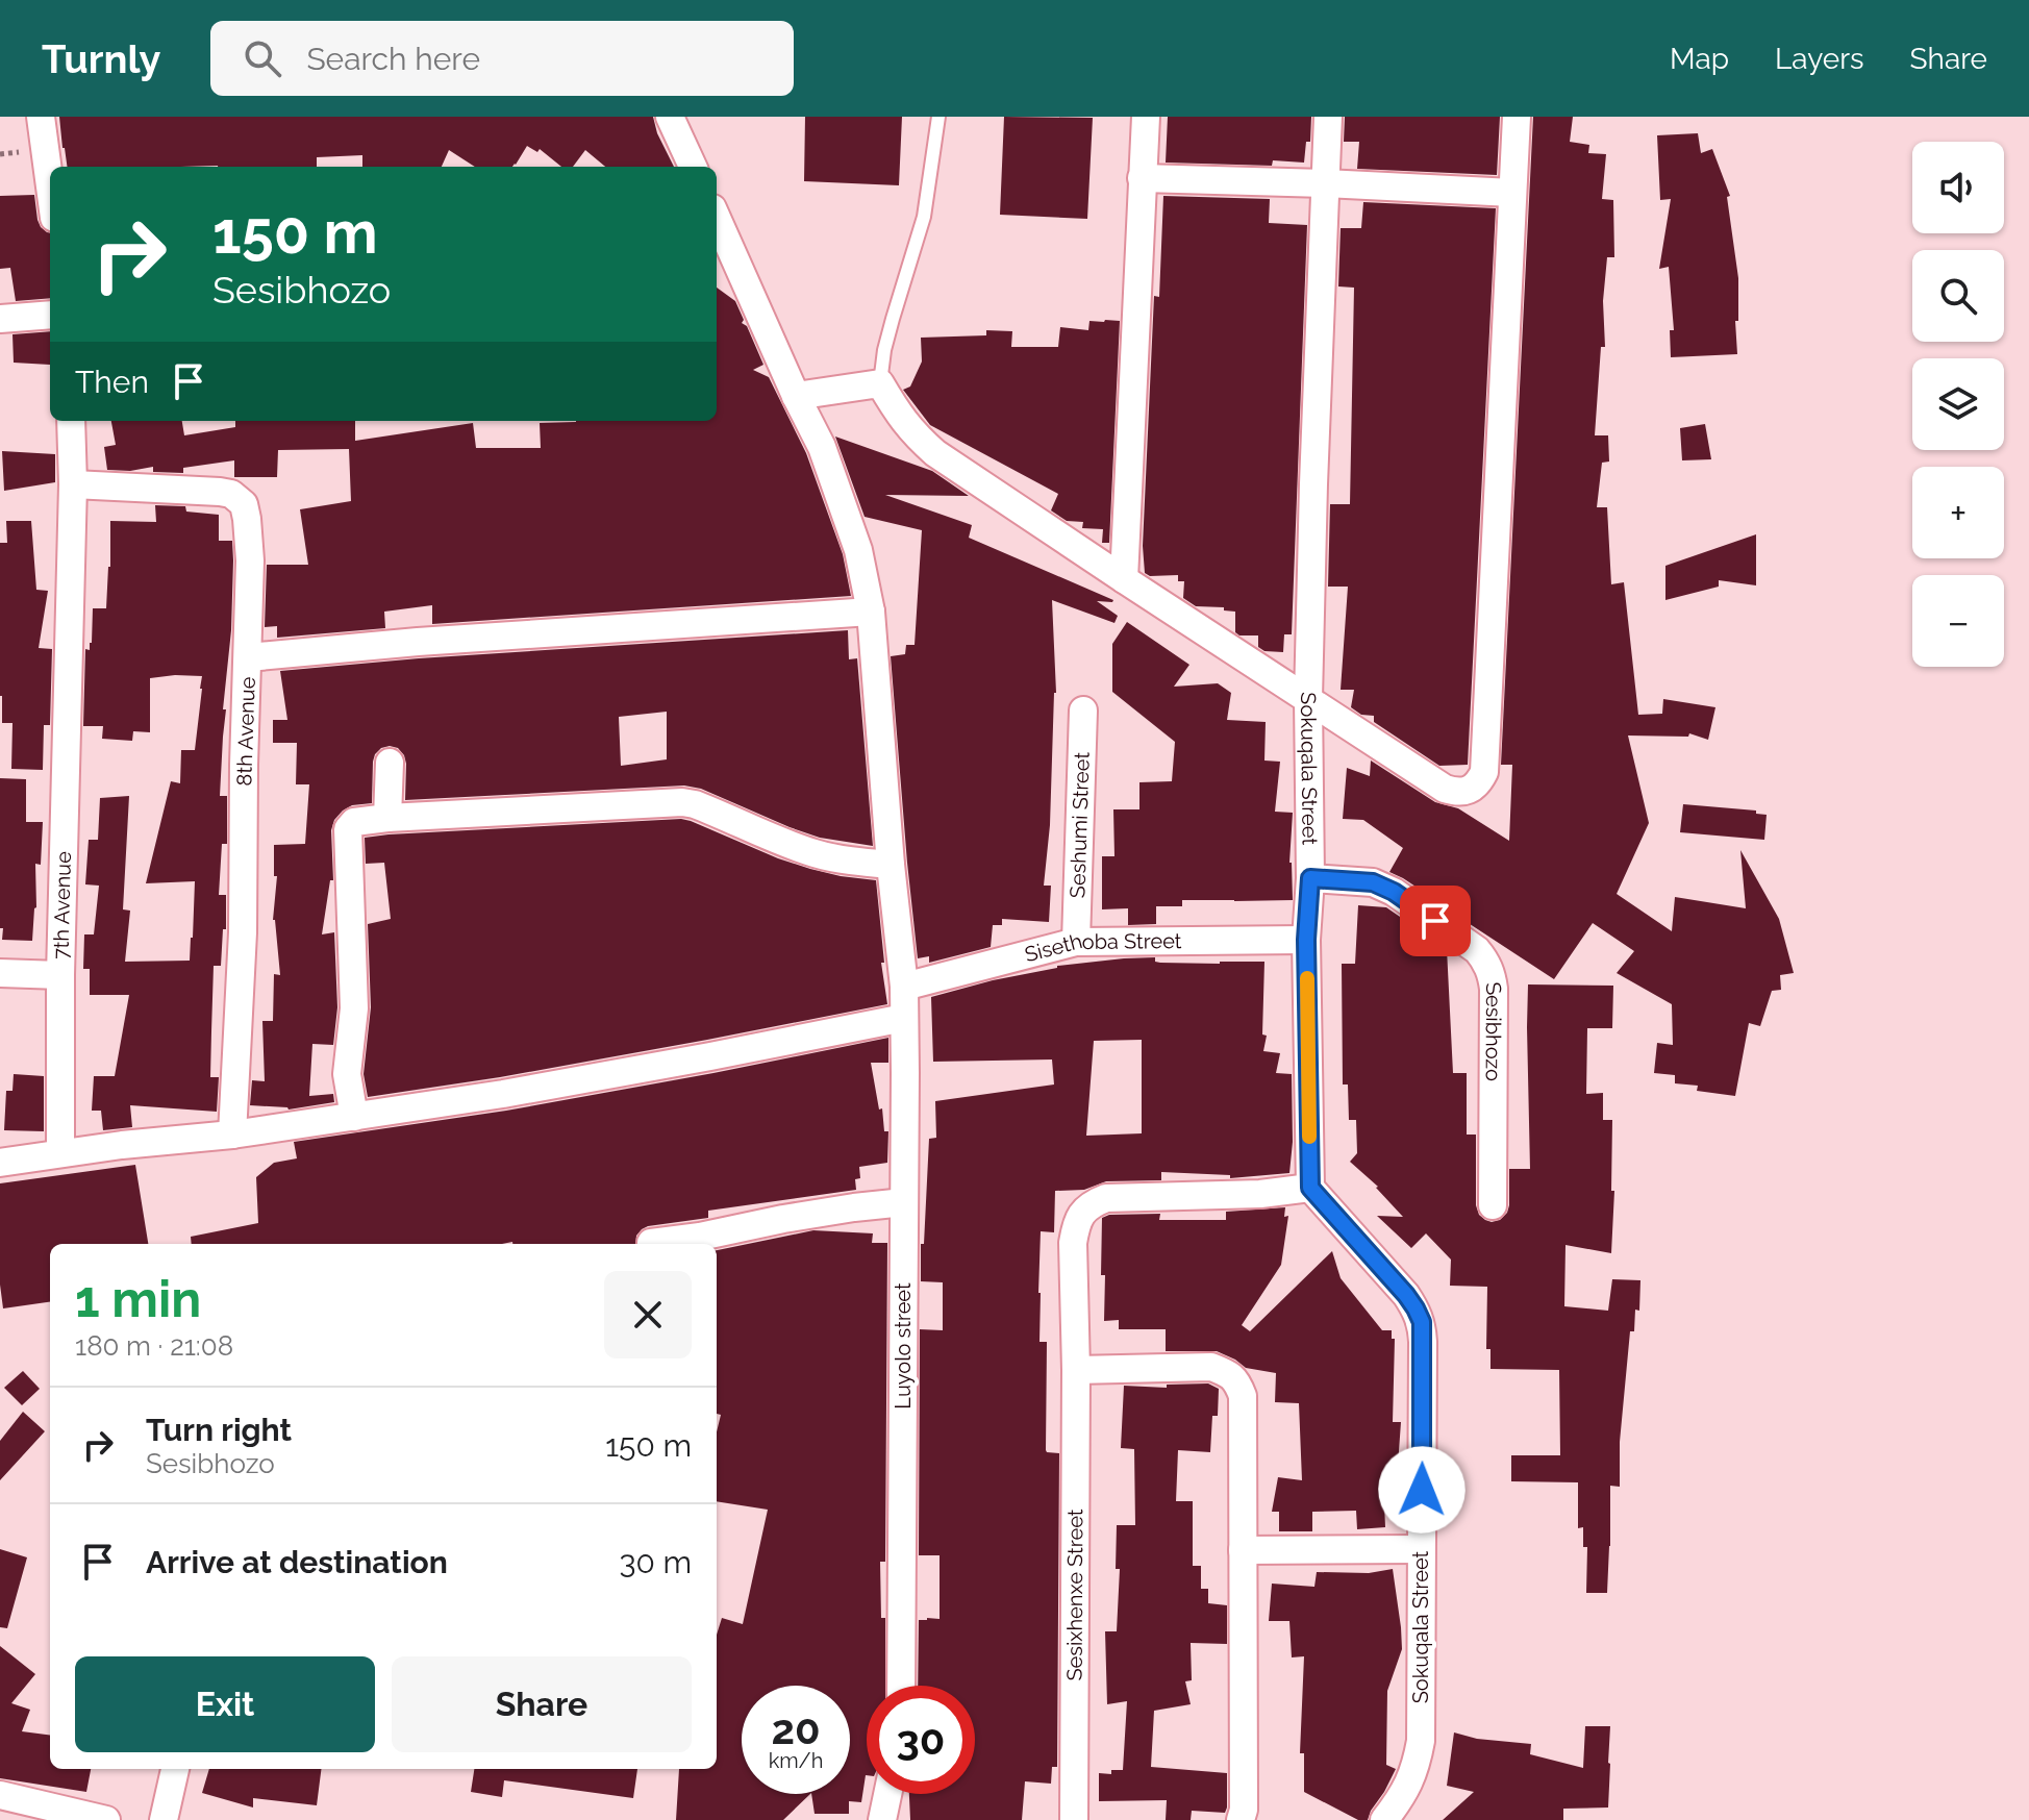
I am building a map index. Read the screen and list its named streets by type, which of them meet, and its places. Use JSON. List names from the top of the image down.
{
  "streets": {
    "street": [
      "8th Avenue",
      "Sokuqala Street",
      "Seshumi Street",
      "7th Avenue",
      "Sisethoba Street",
      "Sesibhozo",
      "Luyolo street",
      "Sesixhenxe Street"
    ]
  },
  "crossings": [
    ["8th Avenue", "7th Avenue"],
    ["Sokuqala Street", "Sisethoba Street"],
    ["Sokuqala Street", "Sesibhozo"],
    ["Sokuqala Street", "Sesixhenxe Street"],
    ["Seshumi Street", "Sisethoba Street"],
    ["Sisethoba Street", "Luyolo street"]
  ],
  "page": {
    "header": "Turnly",
    "search": "Search here",
    "nav": ["Map", "Layers", "Share"],
    "map_buttons": ["+", "−"],
    "turn": ["150 m", "Sesibhozo"],
    "then": "Then",
    "heading": ["1 min", "180 m · 21:08"],
    "list": [
      {
        "name": "Turn right",
        "note": "Sesibhozo",
        "value": "150 m"
      },
      {
        "name": "Arrive at destination",
        "value": "30 m"
      }
    ],
    "buttons": ["Exit", "Share"],
    "speed": "20 km/h",
    "limit": "30"
  }
}
